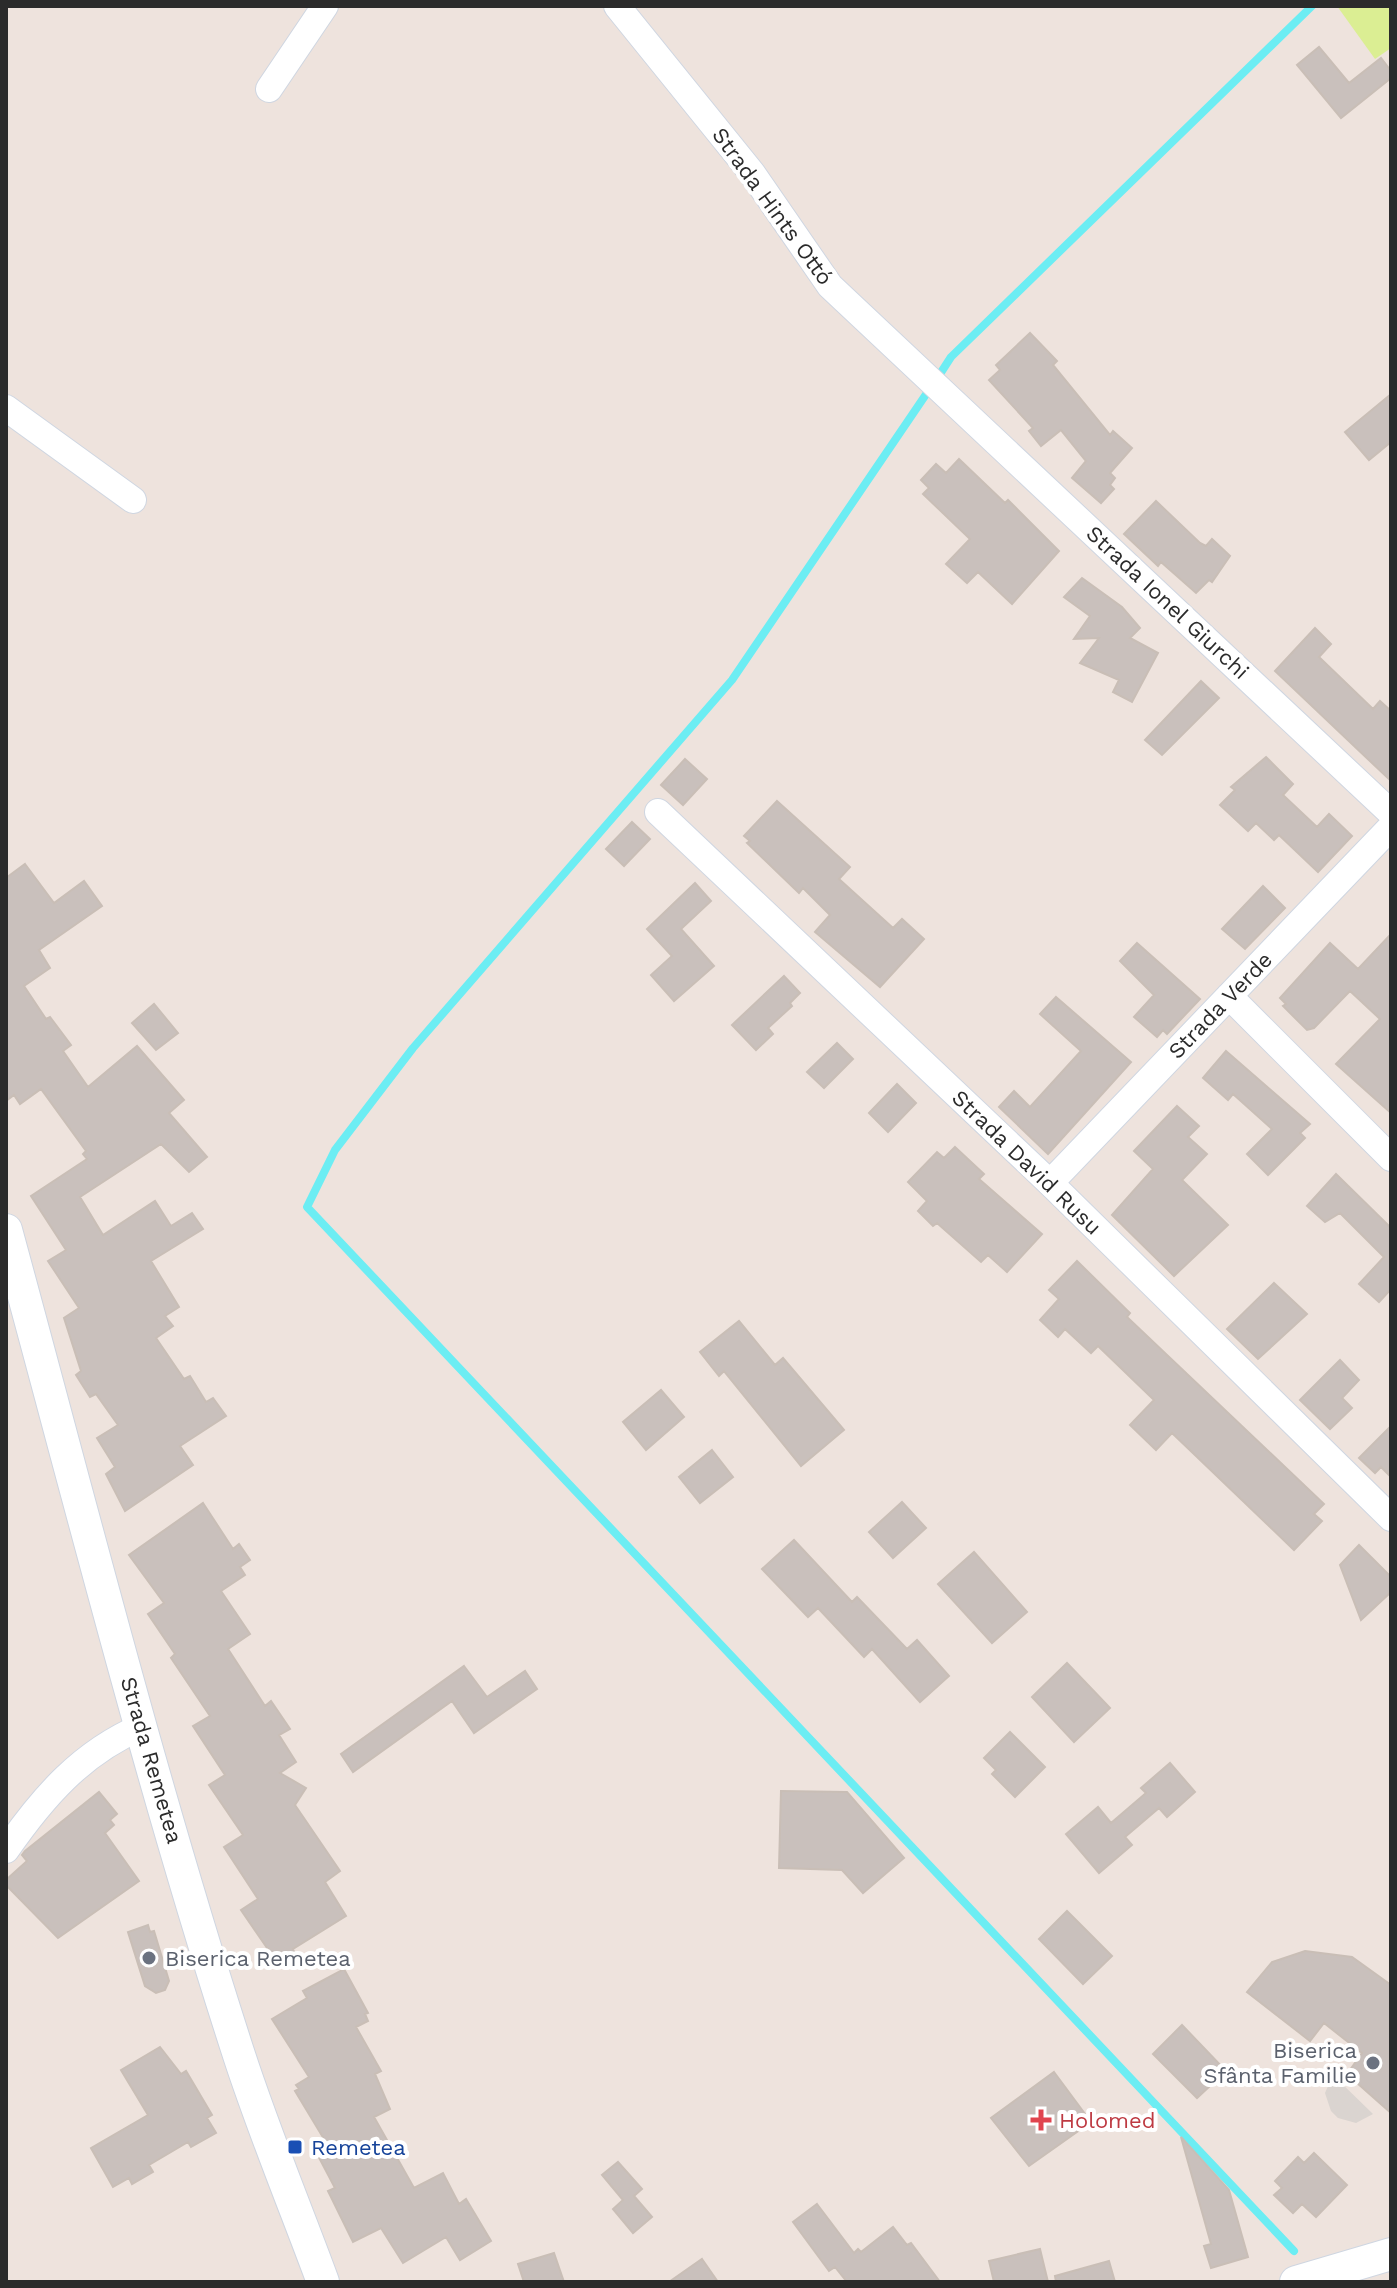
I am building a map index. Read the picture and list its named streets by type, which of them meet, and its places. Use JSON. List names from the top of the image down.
{
  "streets": {
    "street": [
      "Strada Hints Ottó",
      "Strada Ionel Giurchi",
      "Strada Verde",
      "Strada David Rusu",
      "Strada Remetea"
    ]
  },
  "crossings": [
    ["Strada Hints Ottó", "Strada Ionel Giurchi"],
    ["Strada Verde", "Strada David Rusu"]
  ],
  "places": {
    "other": ["Biserica Remetea", "Biserica Sfânta Familie"],
    "health": ["Holomed"],
    "transit": ["Remetea"]
  }
}
